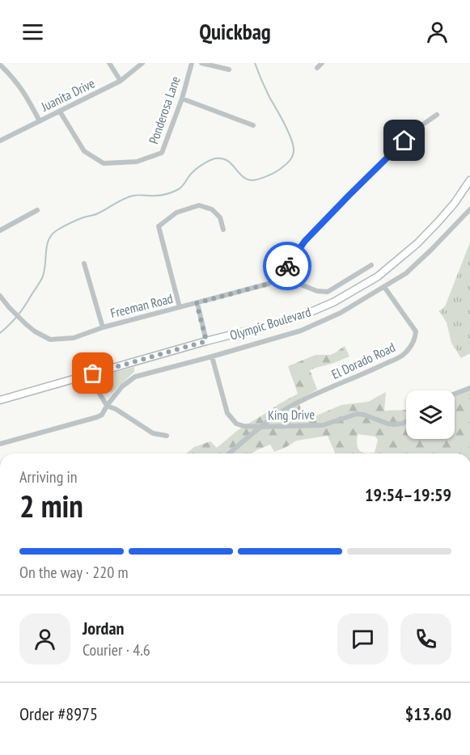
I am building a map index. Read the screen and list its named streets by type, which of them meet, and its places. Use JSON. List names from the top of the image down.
{
  "streets": {
    "main road": ["Olympic Boulevard"],
    "street": [
      "Juanita Drive",
      "Ponderosa Lane",
      "Freeman Road",
      "El Dorado Road",
      "King Drive"
    ]
  },
  "crossings": [
    ["Juanita Drive", "Ponderosa Lane"],
    ["El Dorado Road", "King Drive"]
  ],
  "page": {
    "header": "Quickbag",
    "heading": ["2 min", "Arriving in", "19:54–19:59"],
    "panel": [
      "Jordan",
      "Courier · 4.6",
      "Order #8975",
      "$13.60"
    ],
    "bar": "On the way · 220 m"
  }
}
